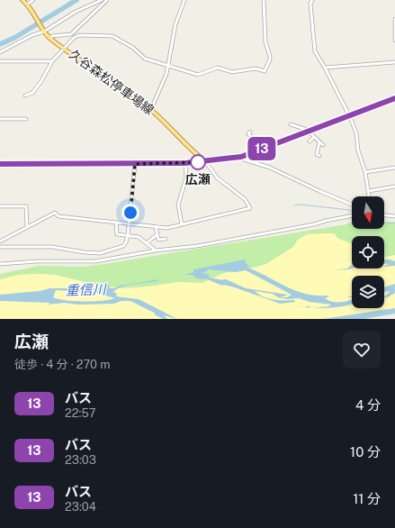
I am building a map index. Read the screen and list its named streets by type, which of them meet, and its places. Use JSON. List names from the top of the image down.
{
  "streets": {
    "main road": ["久谷森松停車場線"]
  },
  "water": ["重信川"],
  "places": ["広瀬"],
  "lines": ["bus line 13"],
  "north": "bottom",
  "page": {
    "on_map": "13",
    "heading": ["広瀬", "徒歩 · 4 分 · 270 m"],
    "list": [
      {
        "mark": "13",
        "name": "バス",
        "note": "22:57",
        "value": "4 分"
      },
      {
        "mark": "13",
        "name": "バス",
        "note": "23:03",
        "value": "10 分"
      },
      {
        "mark": "13",
        "name": "バス",
        "note": "23:04",
        "value": "11 分"
      }
    ]
  }
}
